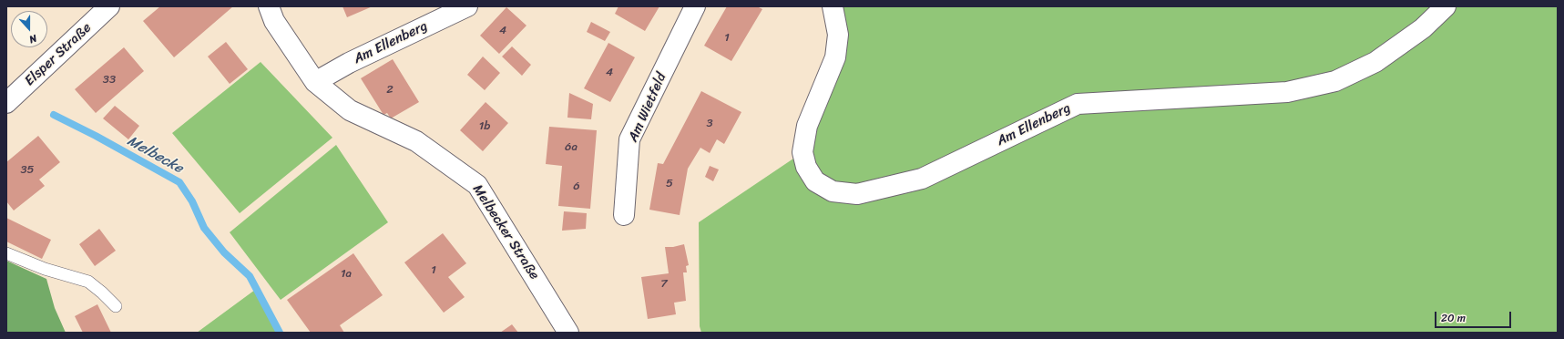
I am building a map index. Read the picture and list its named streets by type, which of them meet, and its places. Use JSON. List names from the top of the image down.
{
  "streets": {
    "street": [
      "Am Ellenberg",
      "Elsper Straße",
      "Am Wietfeld",
      "Melbecker Straße"
    ]
  },
  "crossings": [
    ["Am Ellenberg", "Melbecker Straße"]
  ],
  "water": ["Melbecke"],
  "house_numbers": [
    "4",
    "1",
    "4",
    "33",
    "2",
    "3",
    "1b",
    "6a",
    "35",
    "5",
    "6",
    "1",
    "1a",
    "7"
  ],
  "scale_bar": "20 m",
  "north": "bottom"
}
